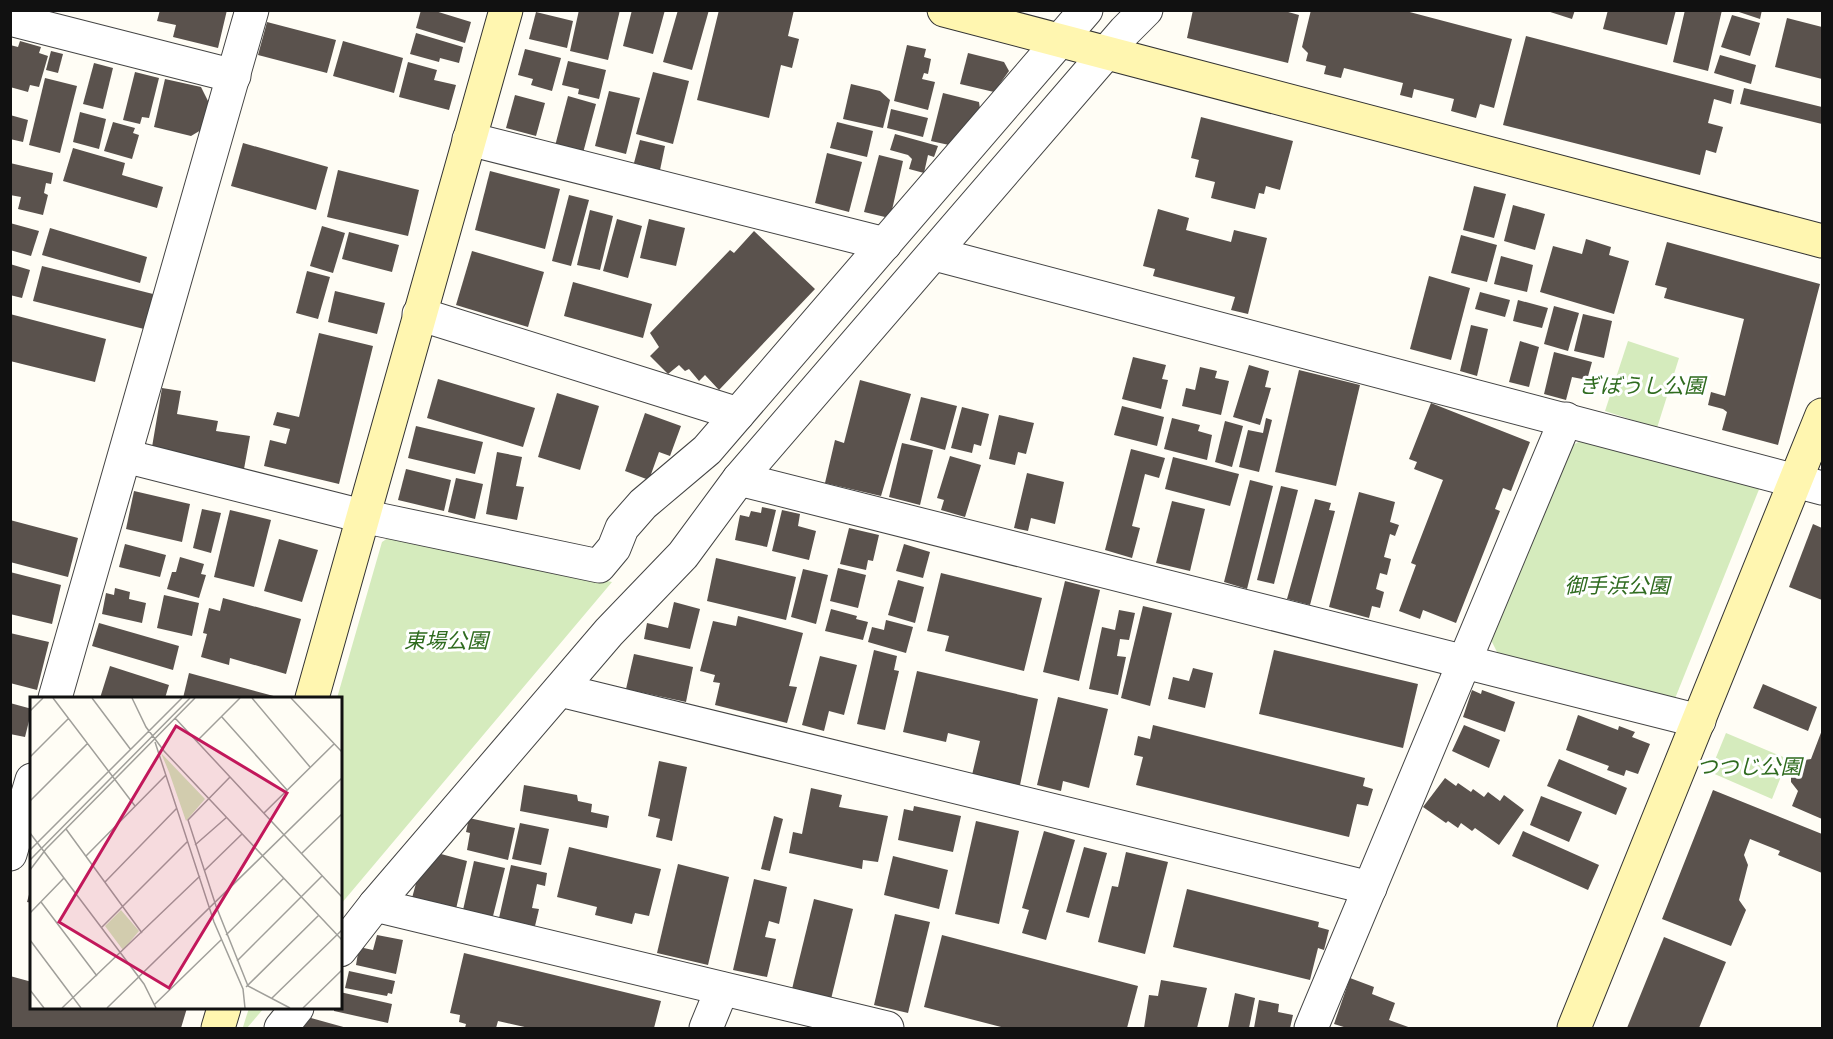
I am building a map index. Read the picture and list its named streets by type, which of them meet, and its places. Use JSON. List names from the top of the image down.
{
  "parks": [
    "ぎぼうし公園",
    "御手浜公園",
    "東場公園",
    "つつじ公園"
  ]
}
